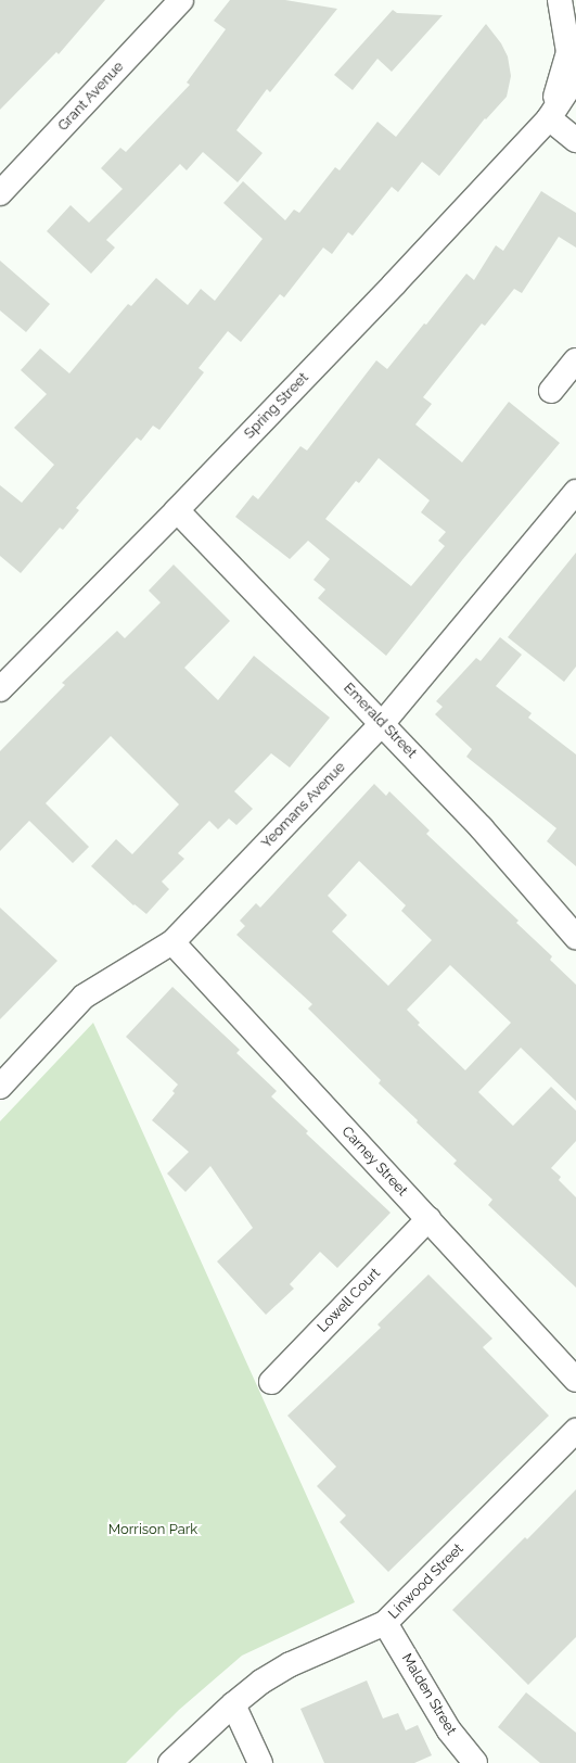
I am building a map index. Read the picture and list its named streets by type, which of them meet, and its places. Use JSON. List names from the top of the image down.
{
  "streets": {
    "street": [
      "Grant Avenue",
      "Spring Street",
      "Emerald Street",
      "Yeomans Avenue",
      "Carney Street",
      "Lowell Court",
      "Linwood Street",
      "Malden Street"
    ]
  },
  "crossings": [
    ["Spring Street", "Emerald Street"],
    ["Emerald Street", "Yeomans Avenue"],
    ["Yeomans Avenue", "Carney Street"],
    ["Carney Street", "Lowell Court"],
    ["Linwood Street", "Malden Street"]
  ],
  "parks": ["Morrison Park"]
}
